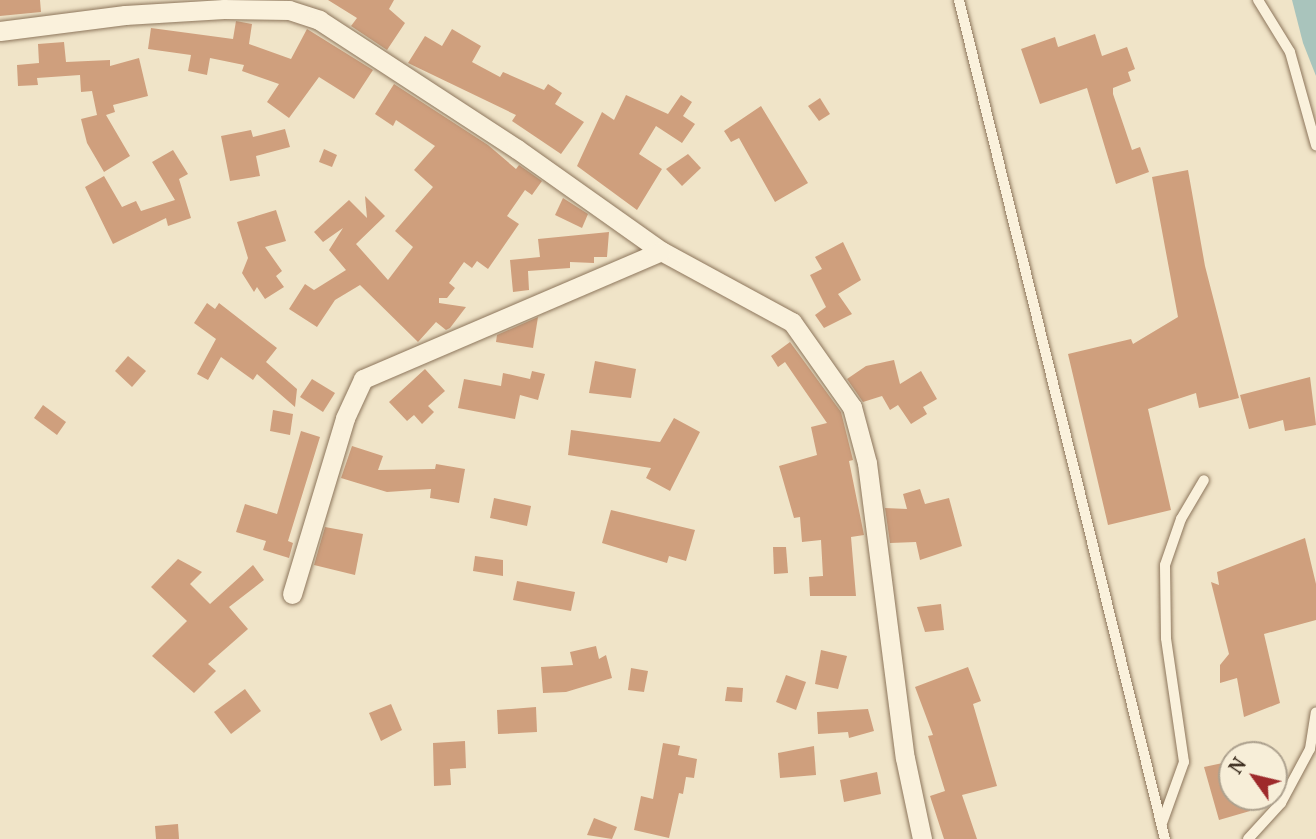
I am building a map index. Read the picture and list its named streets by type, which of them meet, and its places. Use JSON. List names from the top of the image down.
{
  "north": "top left"
}
